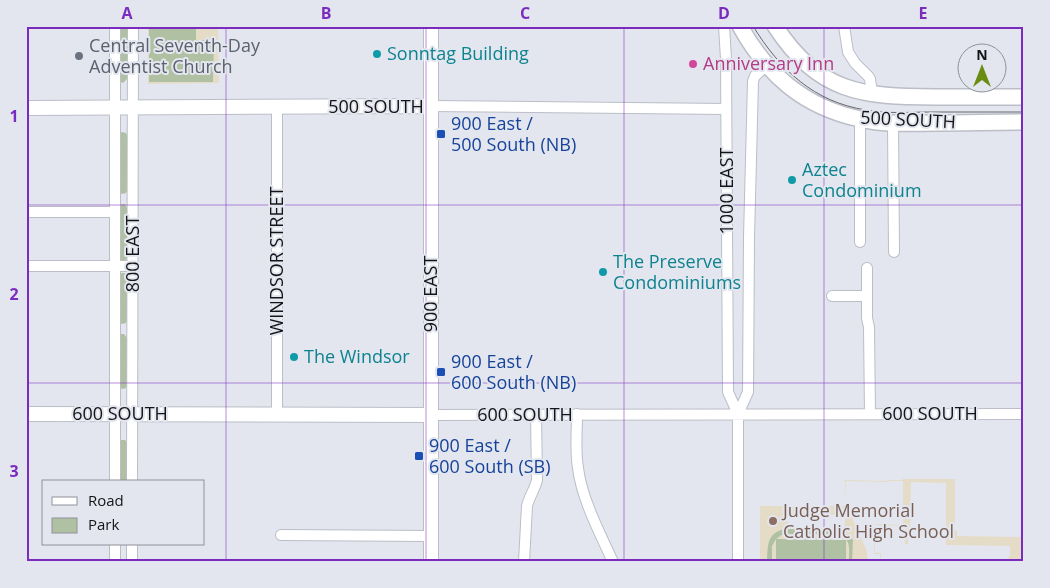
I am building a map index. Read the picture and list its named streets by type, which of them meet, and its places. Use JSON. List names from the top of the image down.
{
  "streets": {
    "main road": ["500 SOUTH"],
    "street": [
      "1000 EAST",
      "800 EAST",
      "WINDSOR STREET",
      "900 EAST",
      "600 SOUTH"
    ]
  },
  "crossings": [
    ["500 SOUTH", "1000 EAST"],
    ["500 SOUTH", "800 EAST"],
    ["500 SOUTH", "WINDSOR STREET"],
    ["500 SOUTH", "900 EAST"],
    ["1000 EAST", "600 SOUTH"],
    ["800 EAST", "600 SOUTH"],
    ["WINDSOR STREET", "600 SOUTH"],
    ["900 EAST", "600 SOUTH"]
  ],
  "places": {
    "other": [
      "Sonntag Building",
      "Central Seventh-Day Adventist Church",
      "Anniversary Inn",
      "Aztec Condominium",
      "The Preserve Condominiums",
      "The Windsor",
      "Judge Memorial Catholic High School"
    ],
    "transit": ["900 East / 500 South (NB)", "900 East / 600 South (NB)", "900 East / 600 South (SB)"]
  },
  "legend": ["Road", "Park"],
  "north": "top",
  "grid": {
    "columns": [
      "A",
      "B",
      "C",
      "D",
      "E"
    ],
    "rows": ["1", "2", "3"]
  }
}
